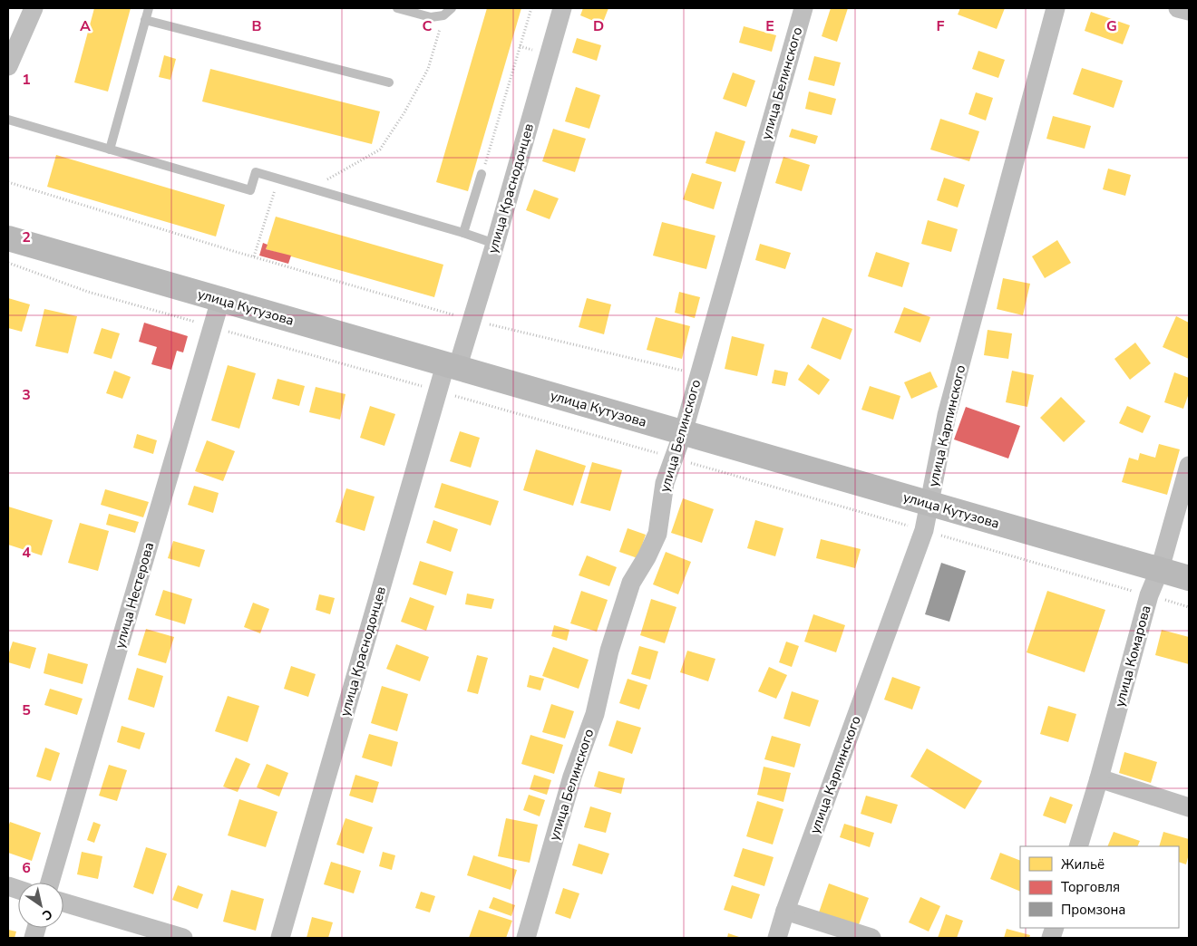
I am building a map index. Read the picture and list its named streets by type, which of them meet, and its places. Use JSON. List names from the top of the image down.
{
  "streets": {
    "main road": ["улица Кутузова"],
    "street": [
      "улица Белинского",
      "улица Краснодонцев",
      "улица Карпинского",
      "улица Нестерова",
      "улица Комарова"
    ]
  },
  "crossings": [
    ["улица Белинского", "улица Кутузова"],
    ["улица Краснодонцев", "улица Кутузова"],
    ["улица Кутузова", "улица Карпинского"],
    ["улица Кутузова", "улица Нестерова"],
    ["улица Кутузова", "улица Комарова"]
  ],
  "legend": ["Жильё", "Торговля", "Промзона"],
  "north": "bottom right",
  "grid": {
    "columns": [
      "A",
      "B",
      "C",
      "D",
      "E",
      "F",
      "G"
    ],
    "rows": [
      "1",
      "2",
      "3",
      "4",
      "5",
      "6"
    ]
  }
}
